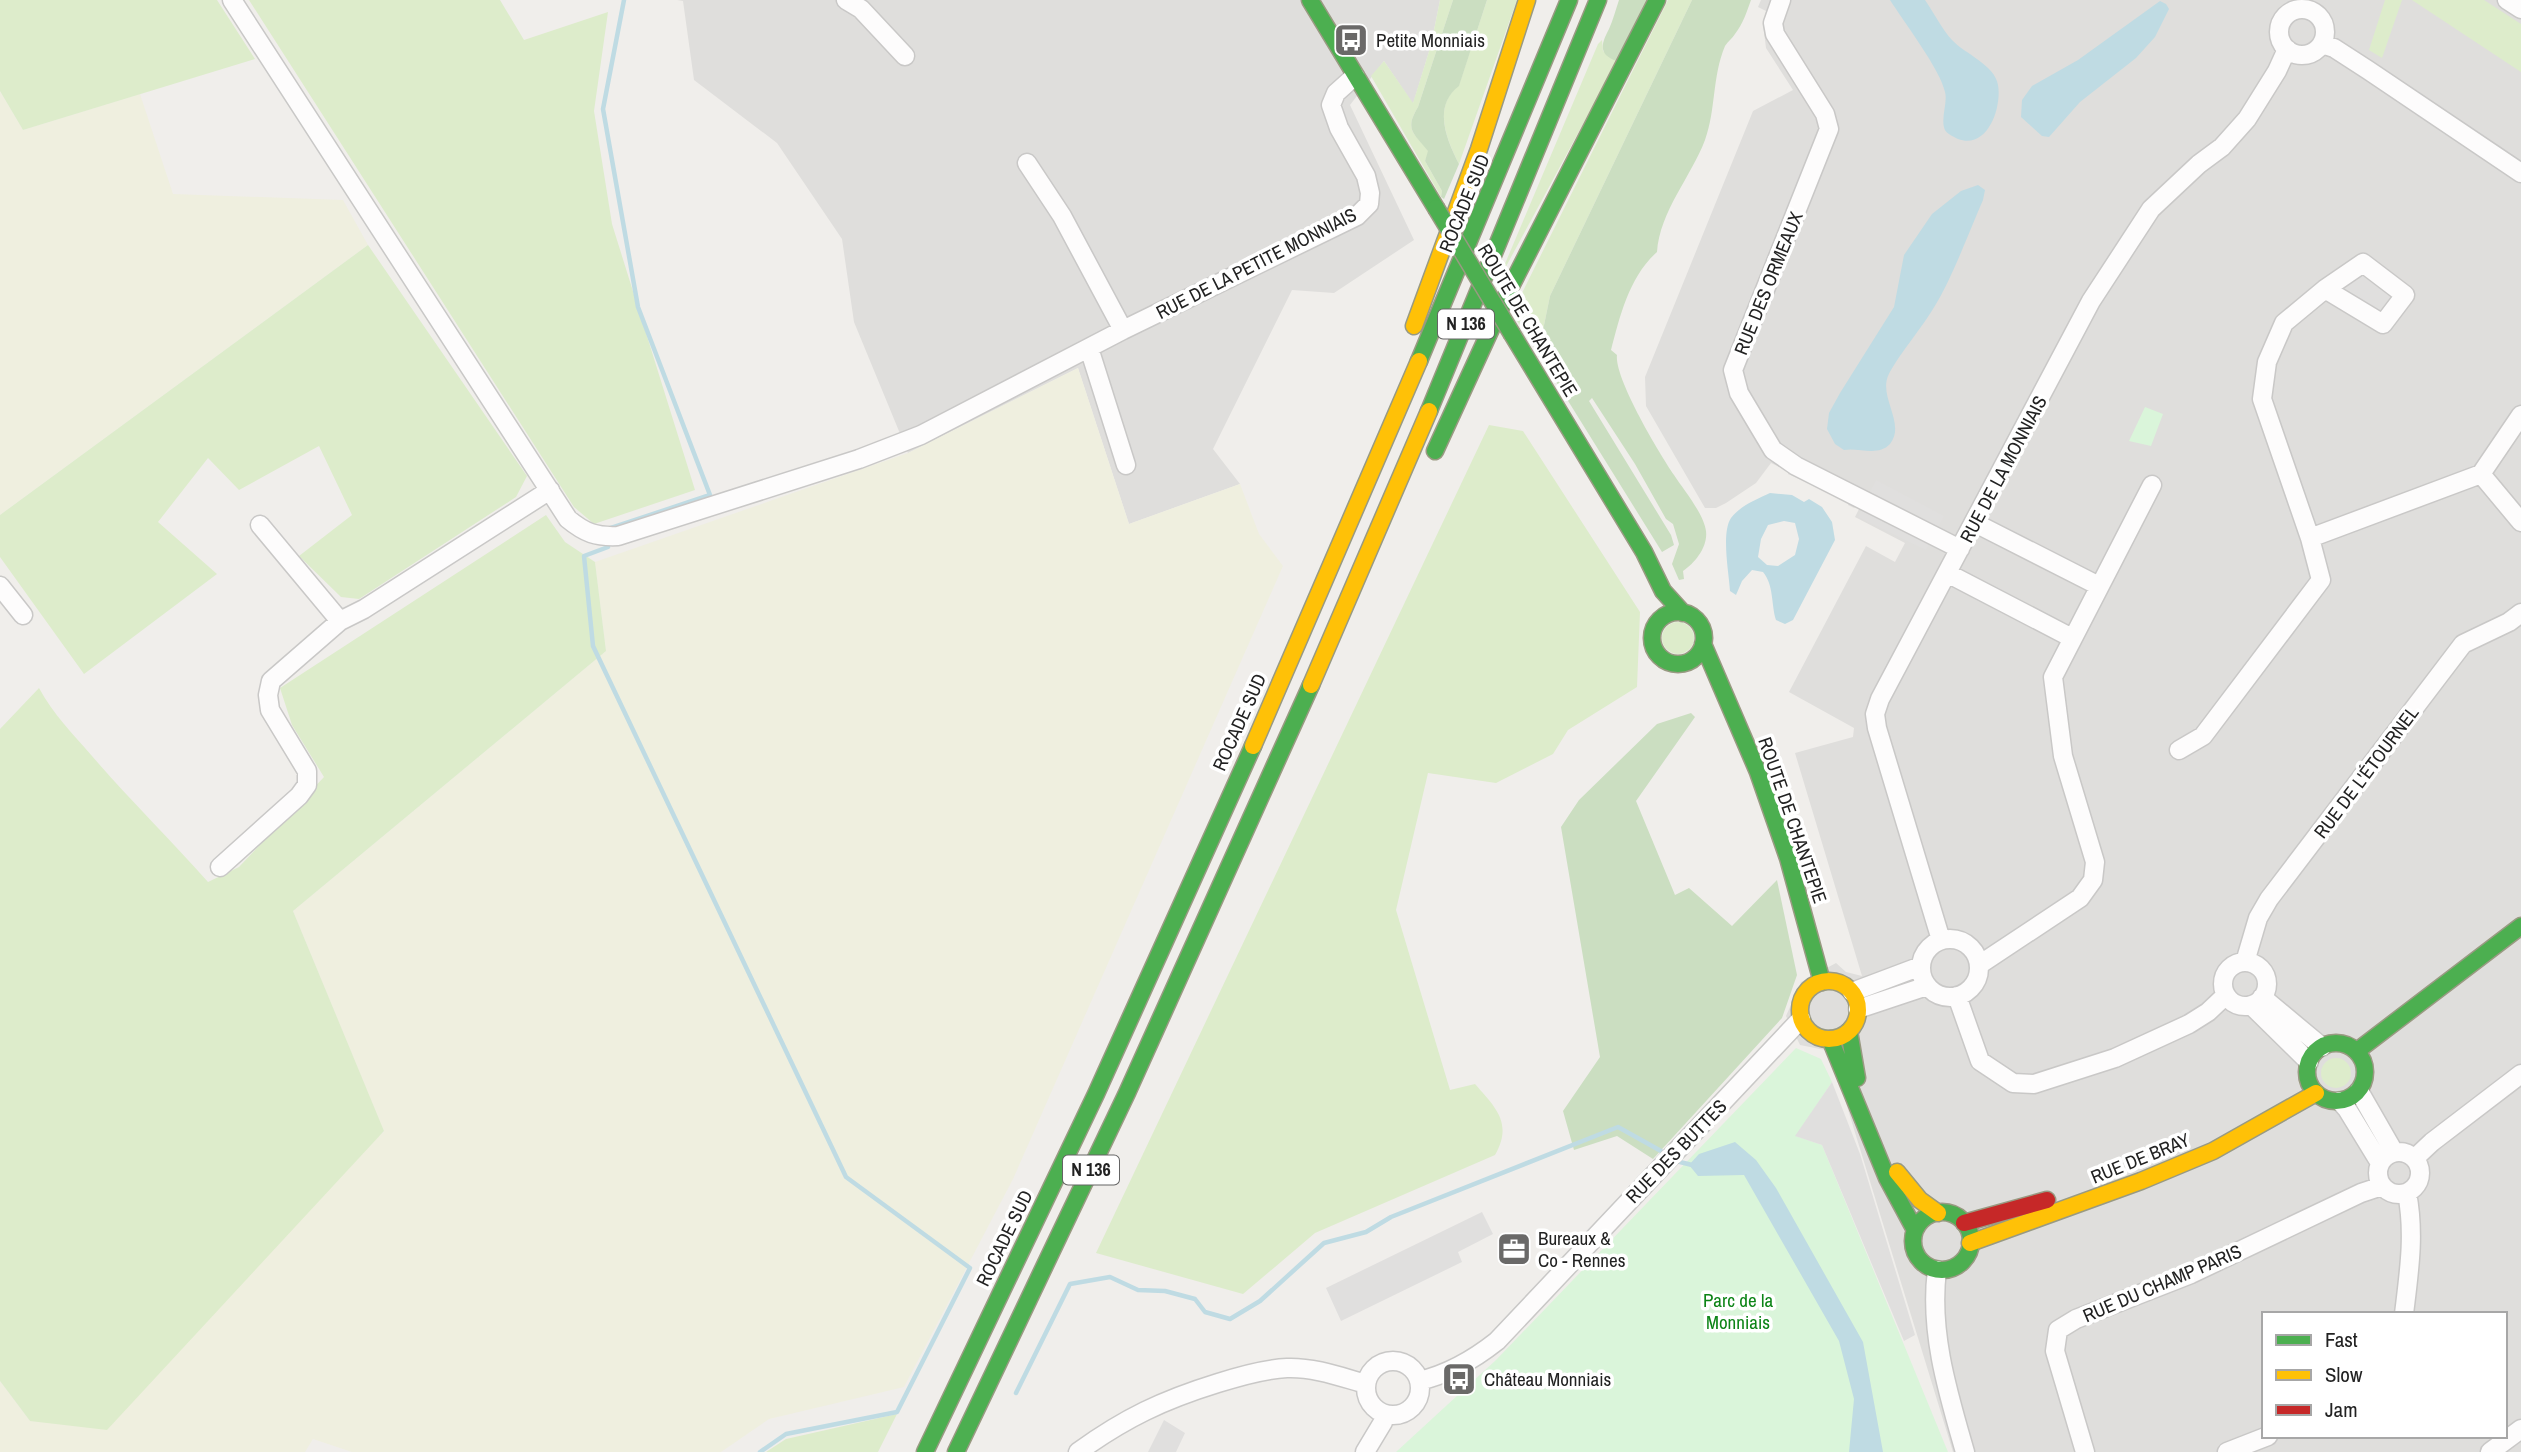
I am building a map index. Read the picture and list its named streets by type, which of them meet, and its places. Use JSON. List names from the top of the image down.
{
  "streets": {
    "main road": [
      "ROCADE SUD",
      "ROUTE DE CHANTEPIE",
      "N 136",
      "RUE DE BRAY"
    ],
    "street": [
      "RUE DE LA PETITE MONNIAIS",
      "RUE DES ORMEAUX",
      "RUE DE LA MONNIAIS",
      "RUE DE L'ÉTOURNEL",
      "RUE DES BUTTES",
      "RUE DU CHAMP PARIS"
    ]
  },
  "crossings": [
    ["RUE DE LA PETITE MONNIAIS", "ROUTE DE CHANTEPIE"],
    ["RUE DES ORMEAUX", "RUE DE LA MONNIAIS"],
    ["ROUTE DE CHANTEPIE", "RUE DES BUTTES"]
  ],
  "parks": ["Parc de la Monniais"],
  "places": {
    "bus stop": ["Petite Monniais", "Château Monniais"],
    "office": ["Bureaux & Co - Rennes"]
  },
  "legend": ["Fast", "Slow", "Jam"]
}
